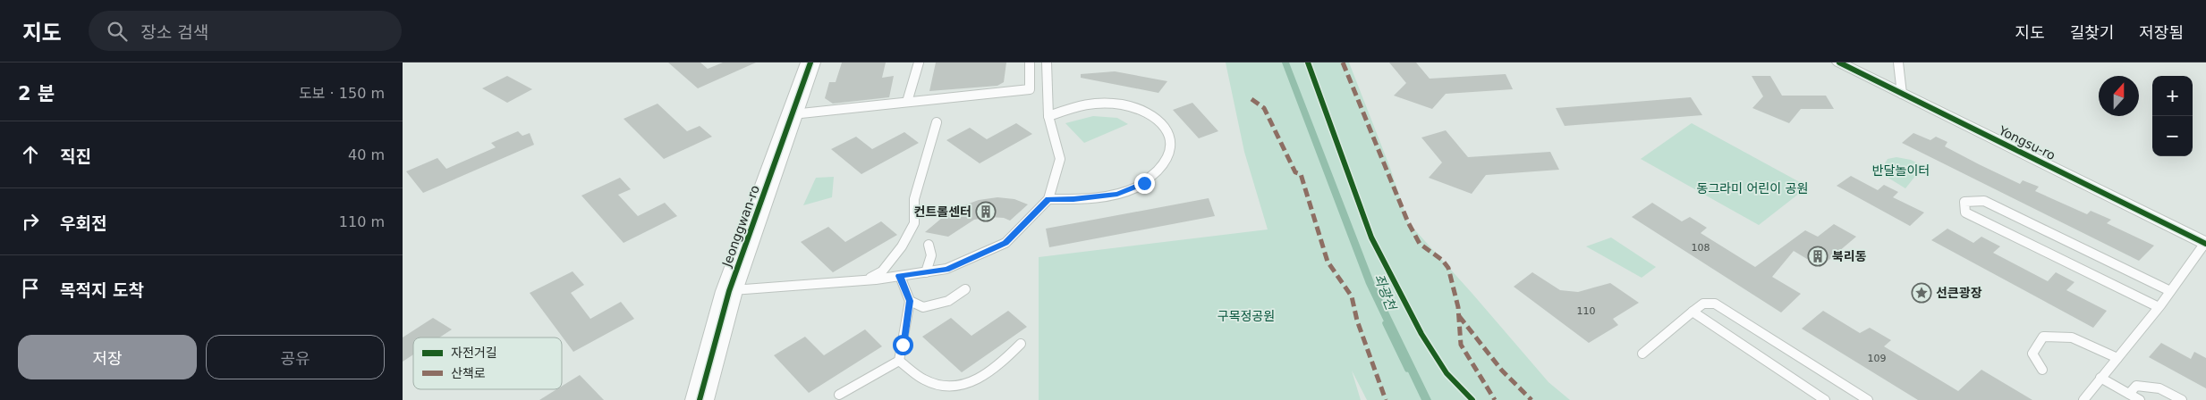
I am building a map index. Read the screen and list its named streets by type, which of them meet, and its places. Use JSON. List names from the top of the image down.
{
  "streets": {
    "street": ["Yongsu-ro", "Jeonggwan-ro"]
  },
  "water": ["좌광천"],
  "parks": ["반달놀이터", "동그라미 어린이 공원", "구목정공원"],
  "places": {
    "building": ["컨트롤센터", "북리동"],
    "place": ["선큰광장"]
  },
  "house_numbers": ["108", "110", "109"],
  "legend": ["자전거길", "산책로"],
  "north": "top",
  "page": {
    "header": "지도",
    "search": "장소 검색",
    "nav": ["지도", "길찾기", "저장됨"],
    "heading": ["2 분", "도보 · 150 m"],
    "map_buttons": ["+", "−"],
    "list": [
      ["직진", "40 m"],
      ["우회전", "110 m"],
      "목적지 도착"
    ],
    "buttons": ["저장", "공유"]
  }
}
